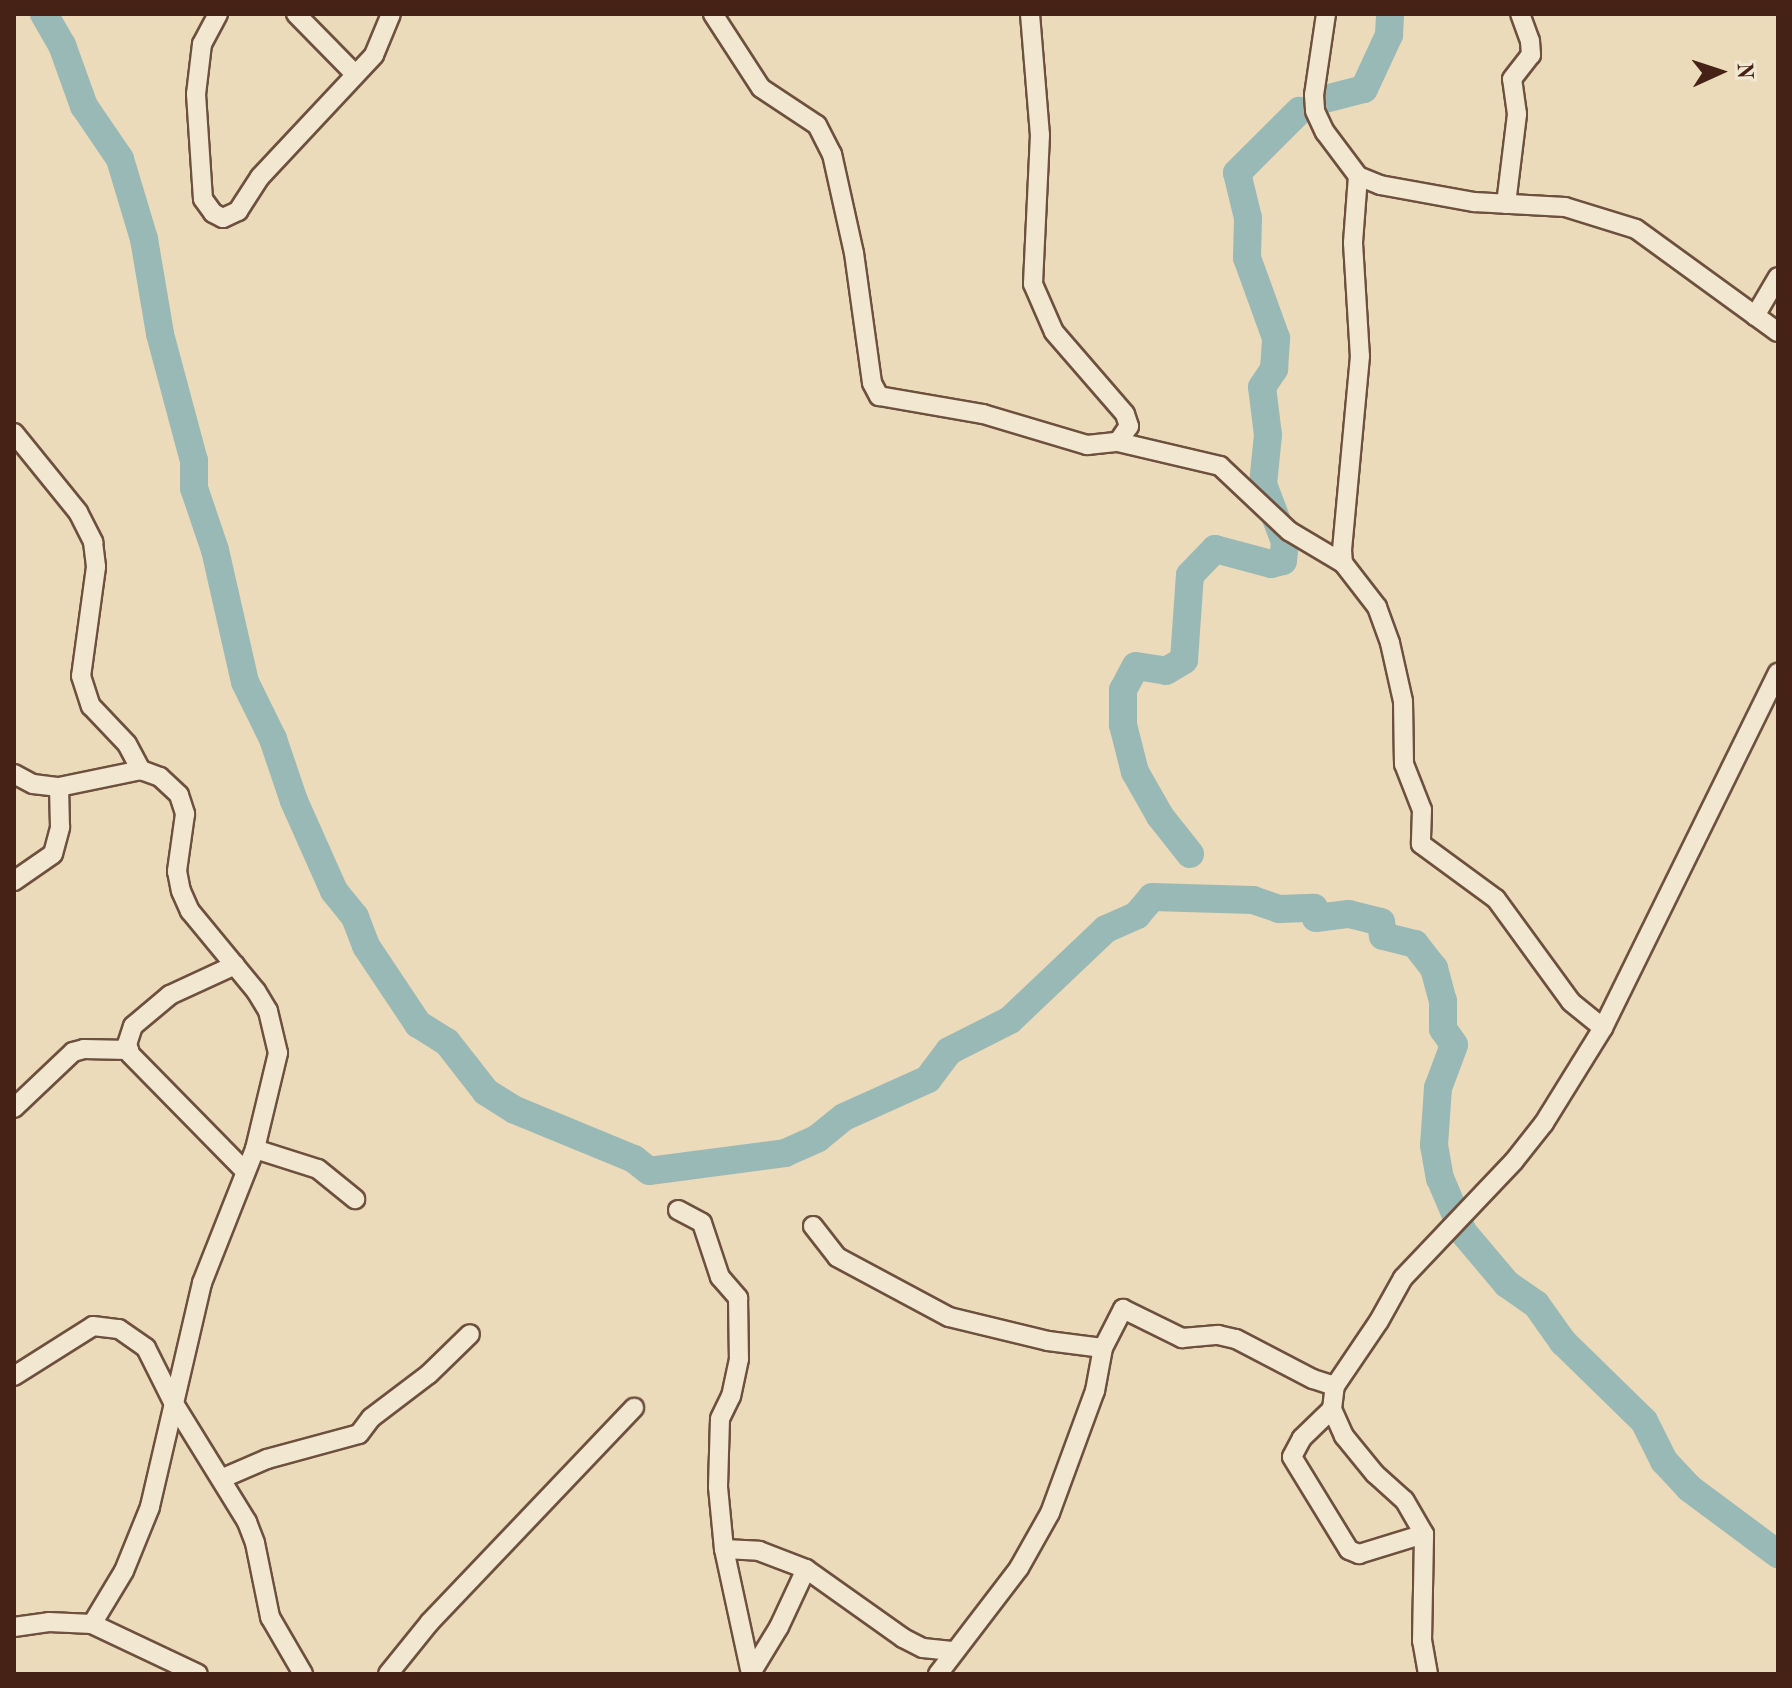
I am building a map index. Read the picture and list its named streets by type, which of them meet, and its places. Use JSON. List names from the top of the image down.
{
  "north": "right"
}
